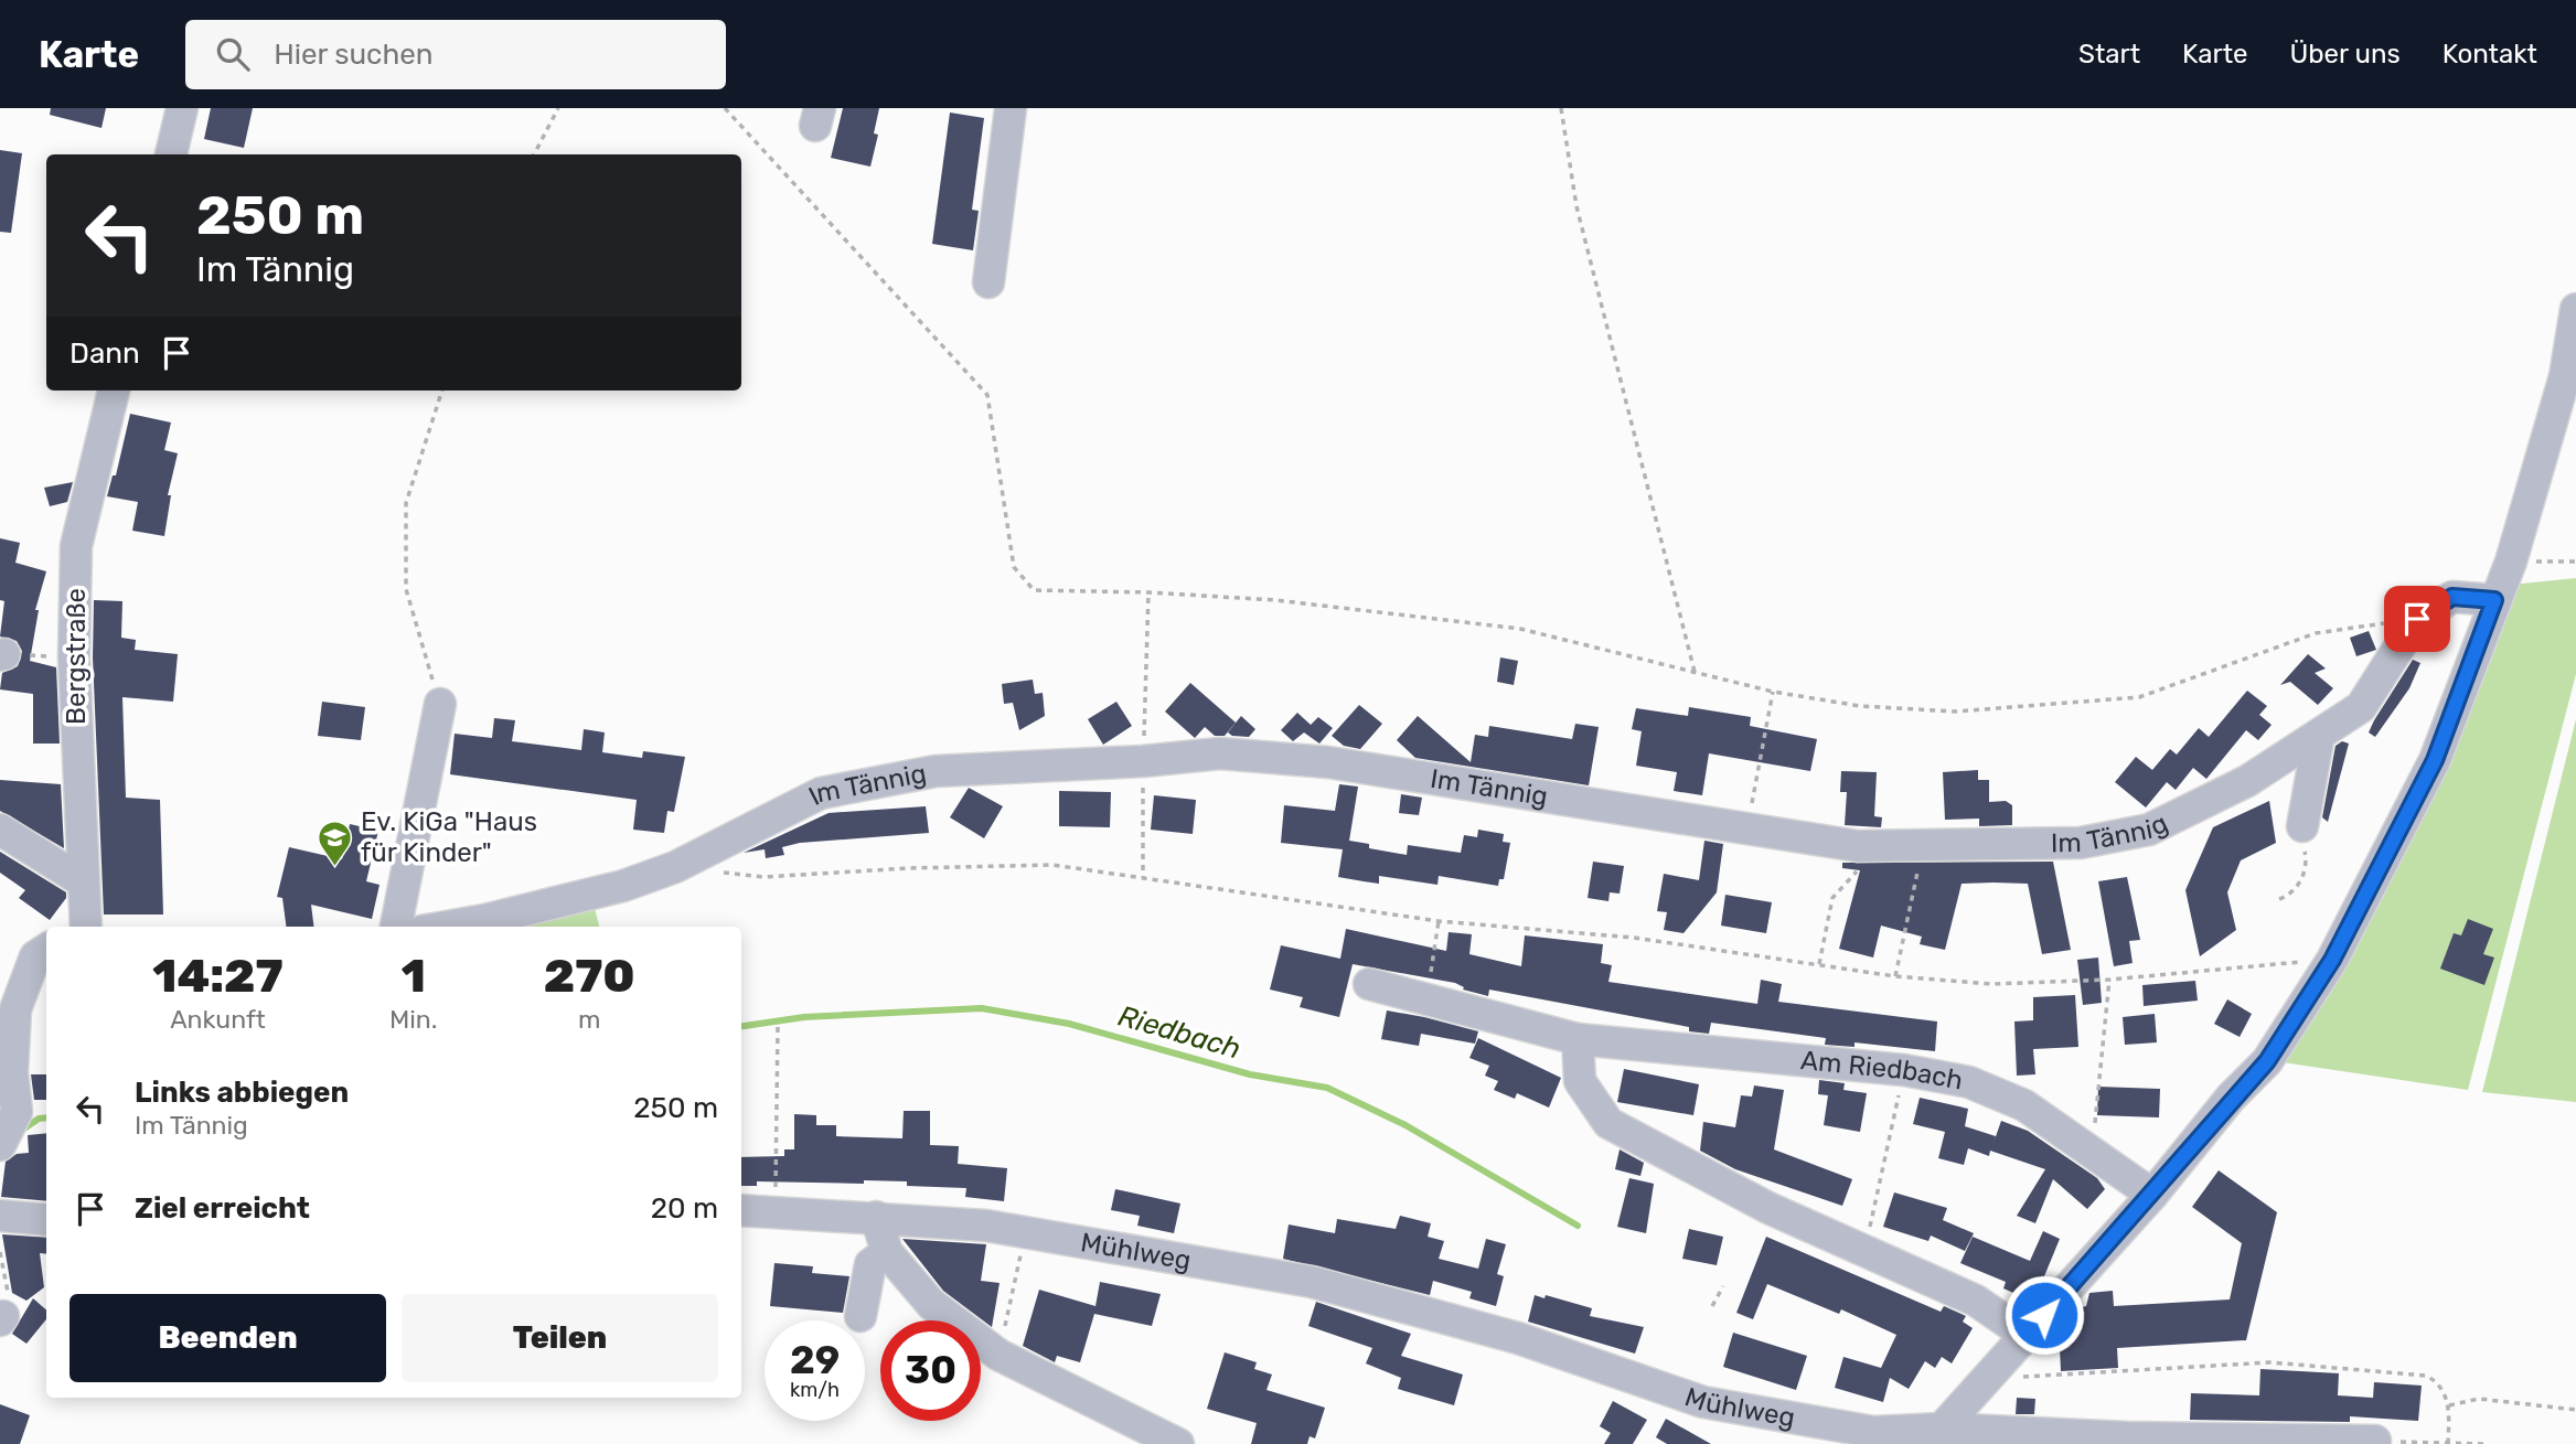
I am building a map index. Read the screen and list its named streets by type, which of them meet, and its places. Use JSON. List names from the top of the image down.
{
  "streets": {
    "street": [
      "Bergstraße",
      "Im Tännig",
      "Am Riedbach",
      "Mühlweg"
    ]
  },
  "water": ["Riedbach"],
  "places": {
    "school or university": ["Ev. KiGa \"Haus für Kinder\""]
  },
  "page": {
    "header": "Karte",
    "search": "Hier suchen",
    "nav": [
      "Start",
      "Karte",
      "Über uns",
      "Kontakt"
    ],
    "turn": ["250 m", "Im Tännig"],
    "then": "Dann",
    "eta": [
      "14:27",
      "Ankunft",
      "1",
      "Min.",
      "270",
      "m"
    ],
    "list": [
      {
        "name": "Links abbiegen",
        "note": "Im Tännig",
        "value": "250 m"
      },
      {
        "name": "Ziel erreicht",
        "value": "20 m"
      }
    ],
    "buttons": ["Beenden", "Teilen"],
    "speed": "29 km/h",
    "limit": "30"
  }
}
